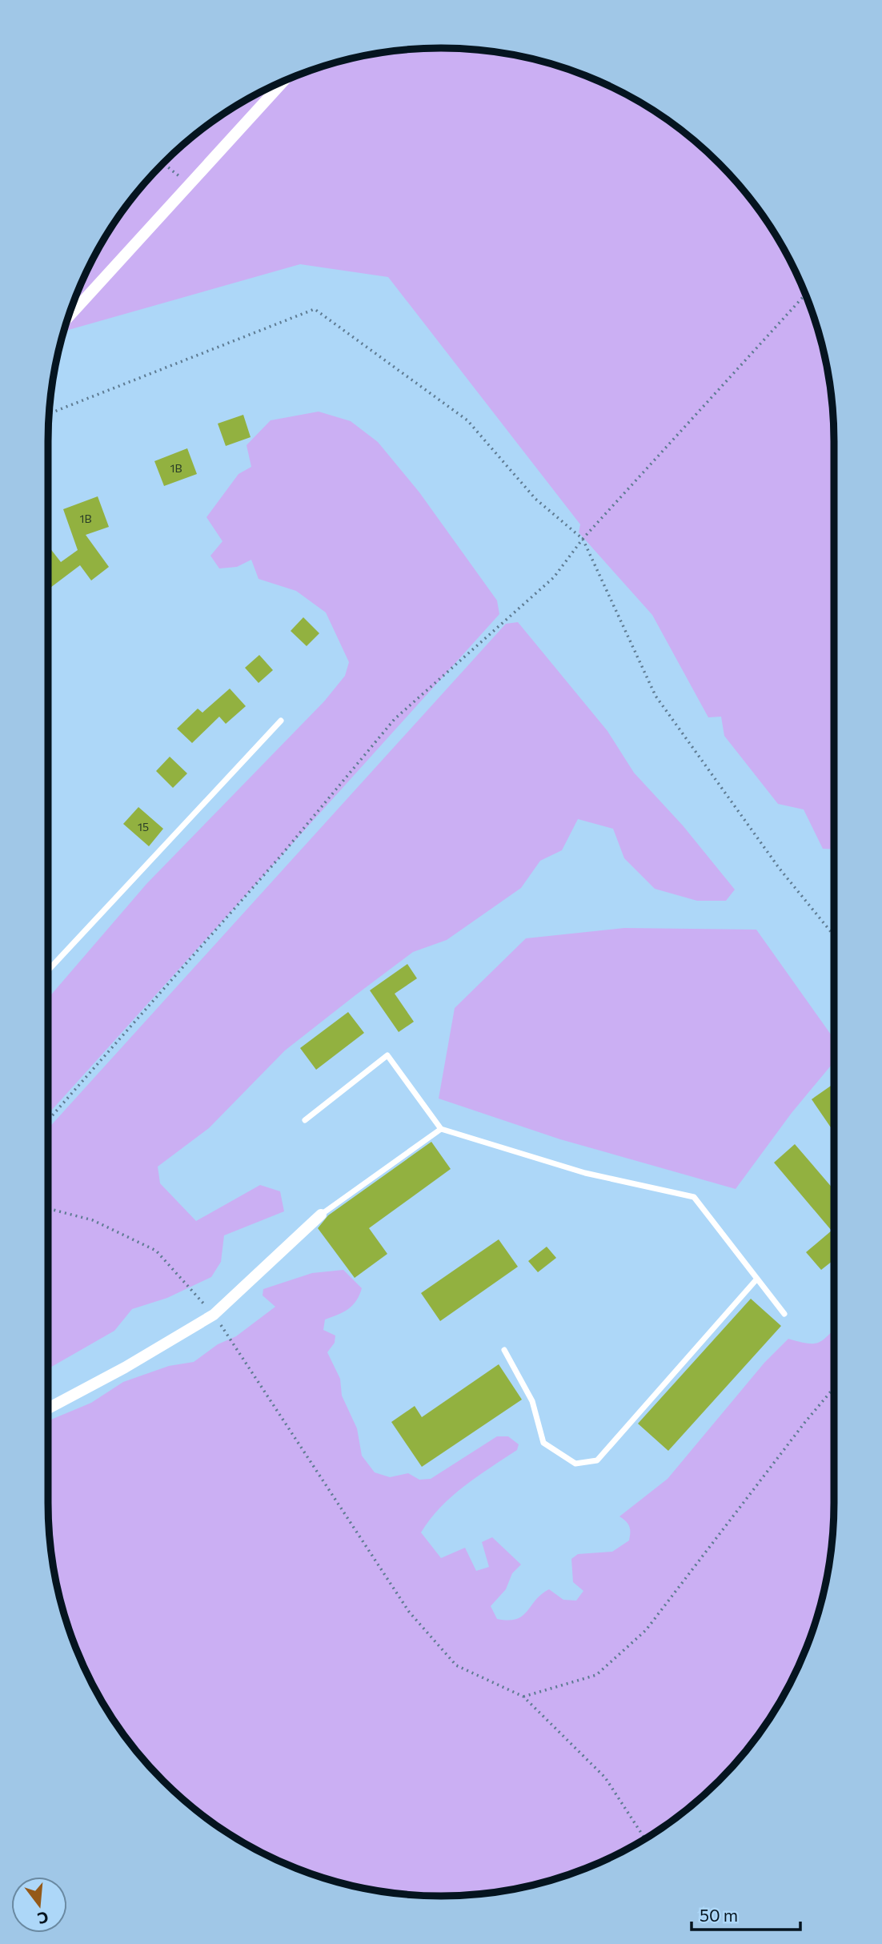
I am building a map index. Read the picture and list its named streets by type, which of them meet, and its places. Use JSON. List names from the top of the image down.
{
  "house_numbers": ["1В", "1В", "15"],
  "scale_bar": "50 m",
  "north": "bottom"
}
